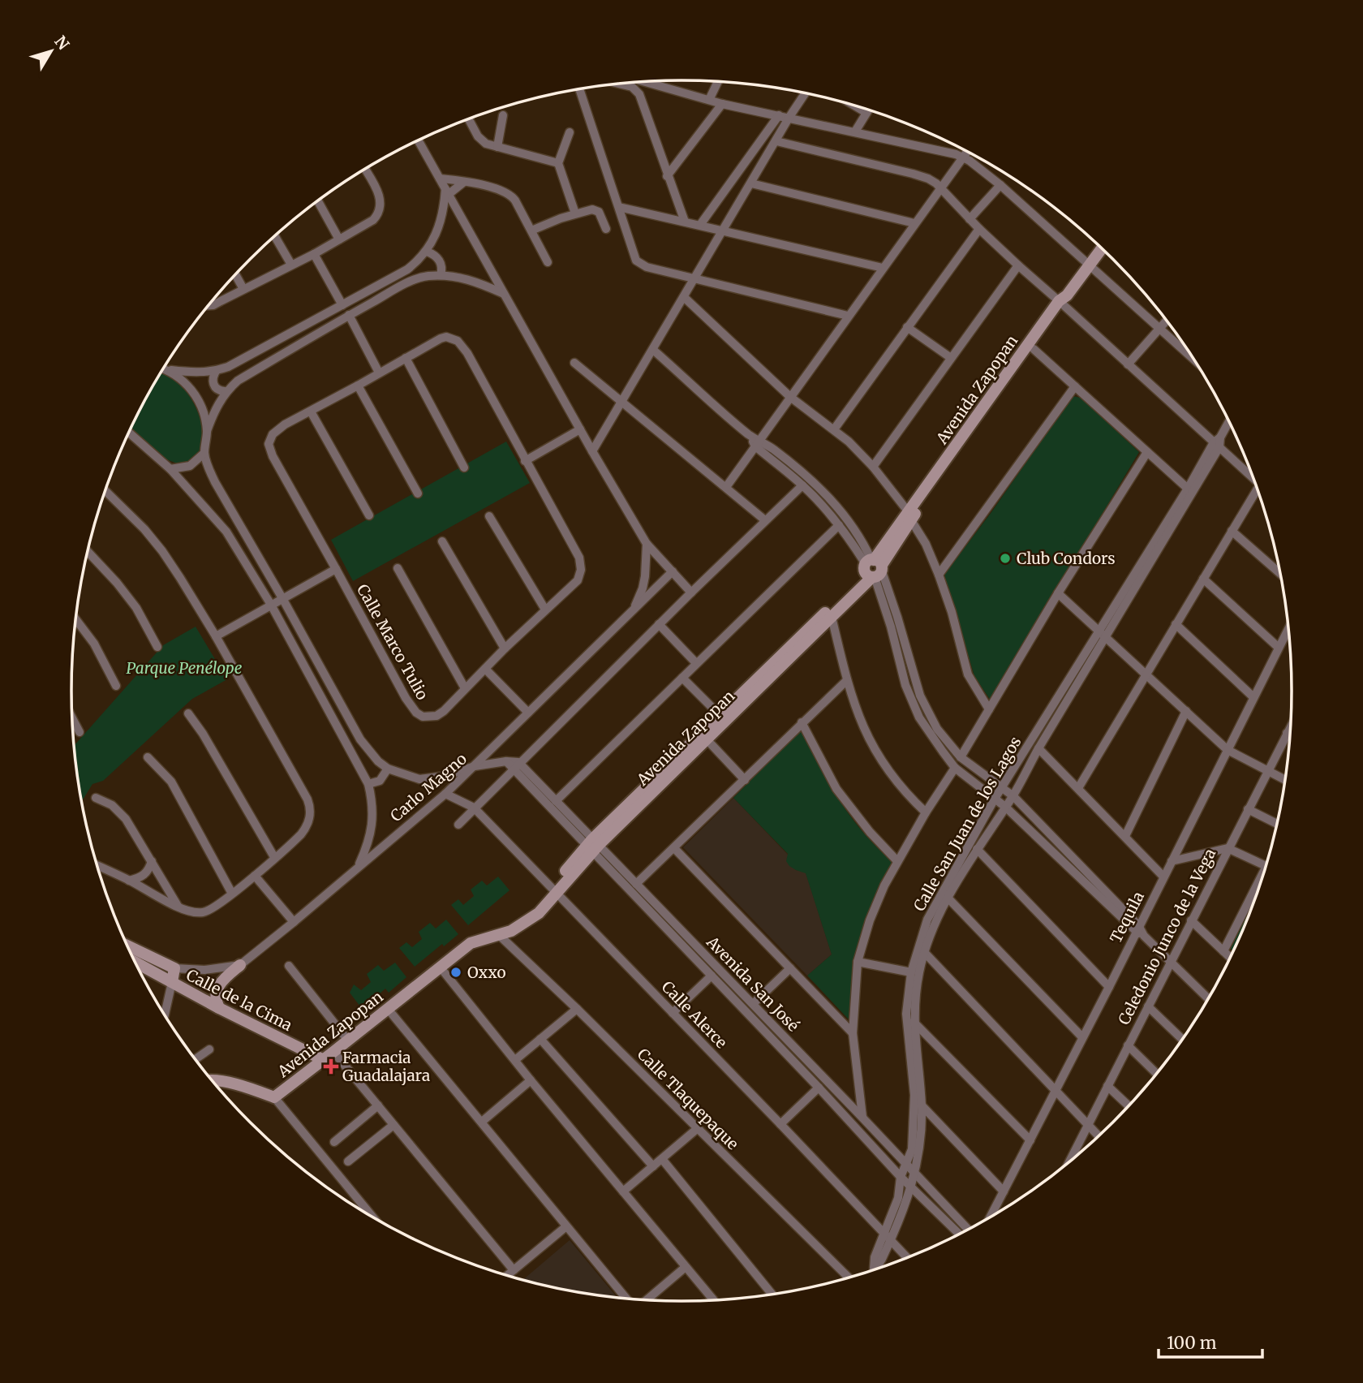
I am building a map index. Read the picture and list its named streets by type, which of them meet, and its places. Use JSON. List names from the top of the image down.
{
  "streets": {
    "street": [
      "Avenida Zapopan",
      "Calle Marco Tulio",
      "Carlo Magno",
      "Calle San Juan de los Lagos",
      "Tequila",
      "Celedonio Junco de la Vega",
      "Avenida San José",
      "Calle de la Cima",
      "Calle Alerce",
      "Calle Tlaquepaque"
    ]
  },
  "crossings": [
    ["Avenida Zapopan", "Avenida San José"],
    ["Avenida Zapopan", "Calle de la Cima"],
    ["Avenida Zapopan", "Calle Alerce"],
    ["Avenida Zapopan", "Calle Tlaquepaque"],
    ["Carlo Magno", "Calle Alerce"],
    ["Calle San Juan de los Lagos", "Avenida San José"],
    ["Calle San Juan de los Lagos", "Calle Alerce"]
  ],
  "parks": ["Parque Penélope"],
  "places": {
    "other": ["Club Condors", "Oxxo"],
    "health": ["Farmacia Guadalajara"]
  },
  "scale_bar": "100 m",
  "north": "top right"
}
